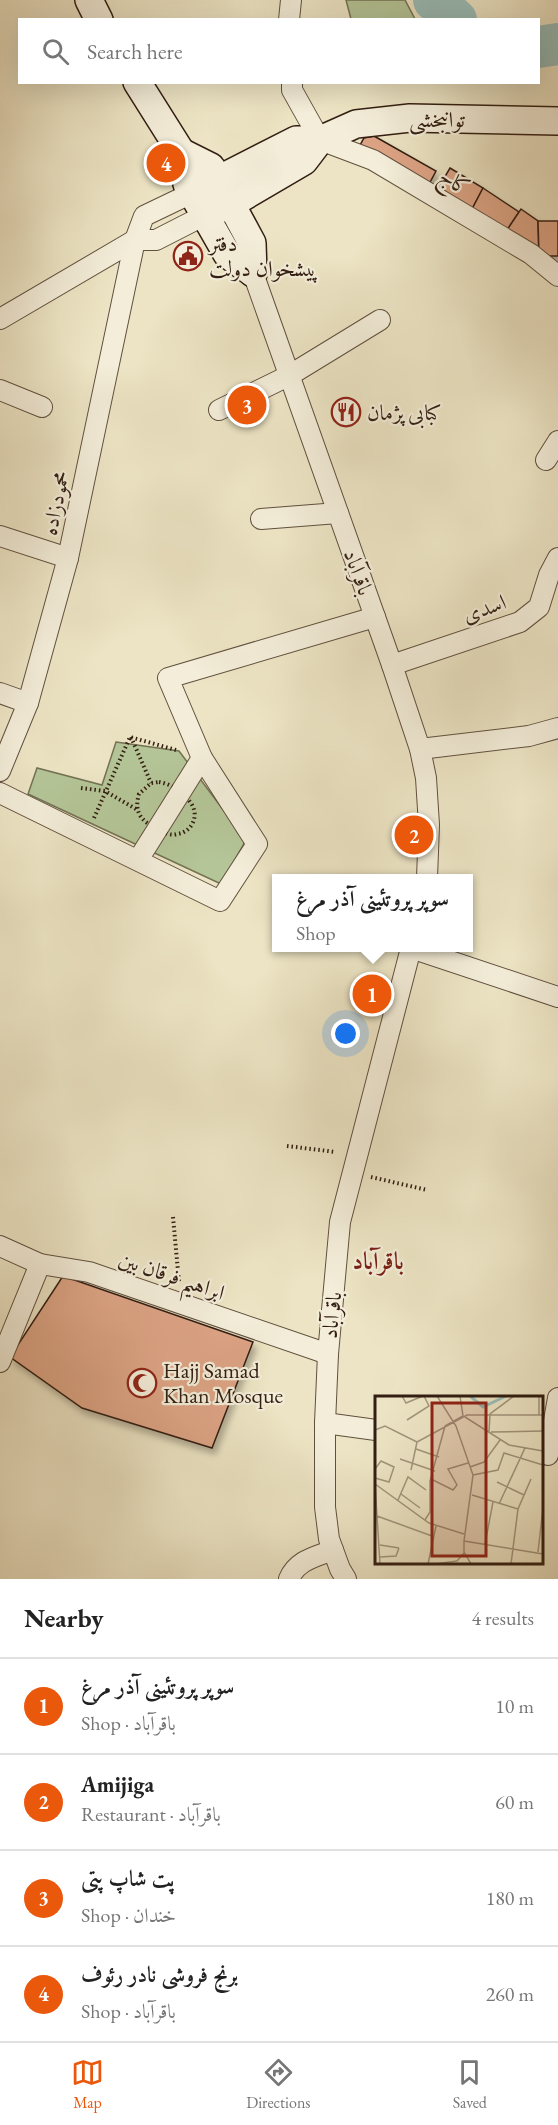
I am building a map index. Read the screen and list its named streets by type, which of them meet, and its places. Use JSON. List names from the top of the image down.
{
  "streets": {
    "street": [
      "توانبخشی",
      "کاج",
      "محمودزاده",
      "باقرآباد",
      "اسدی",
      "ابراهیم فرقان بین"
    ]
  },
  "crossings": [
    ["توانبخشی", "کاج"],
    ["توانبخشی", "باقرآباد"],
    ["باقرآباد", "اسدی"],
    ["باقرآباد", "ابراهیم فرقان بین"]
  ],
  "districts": ["باقرآباد"],
  "places": {
    "public building": ["دفتر پیشخوان دولت"],
    "restaurant": ["کبابی پژمان"],
    "mosque": ["Hajj Samad Khan Mosque"]
  },
  "page": {
    "search": "Search here",
    "pins": [
      "4",
      "3",
      "2",
      "1"
    ],
    "popup": ["سوپر پروتئینی آذر مرغ", "Shop"],
    "heading": ["Nearby", "4 results"],
    "list": [
      {
        "mark": "1",
        "name": "سوپر پروتئینی آذر مرغ",
        "note": "Shop · باقرآباد",
        "value": "10 m"
      },
      {
        "mark": "2",
        "name": "Amijiga",
        "note": "Restaurant · باقرآباد",
        "value": "60 m"
      },
      {
        "mark": "3",
        "name": "پت شاپ پتی",
        "note": "Shop · خندان",
        "value": "180 m"
      },
      {
        "mark": "4",
        "name": "برنج فروشی نادر رئوف",
        "note": "Shop · باقرآباد",
        "value": "260 m"
      }
    ],
    "nav": ["Map", "Directions", "Saved"]
  }
}
